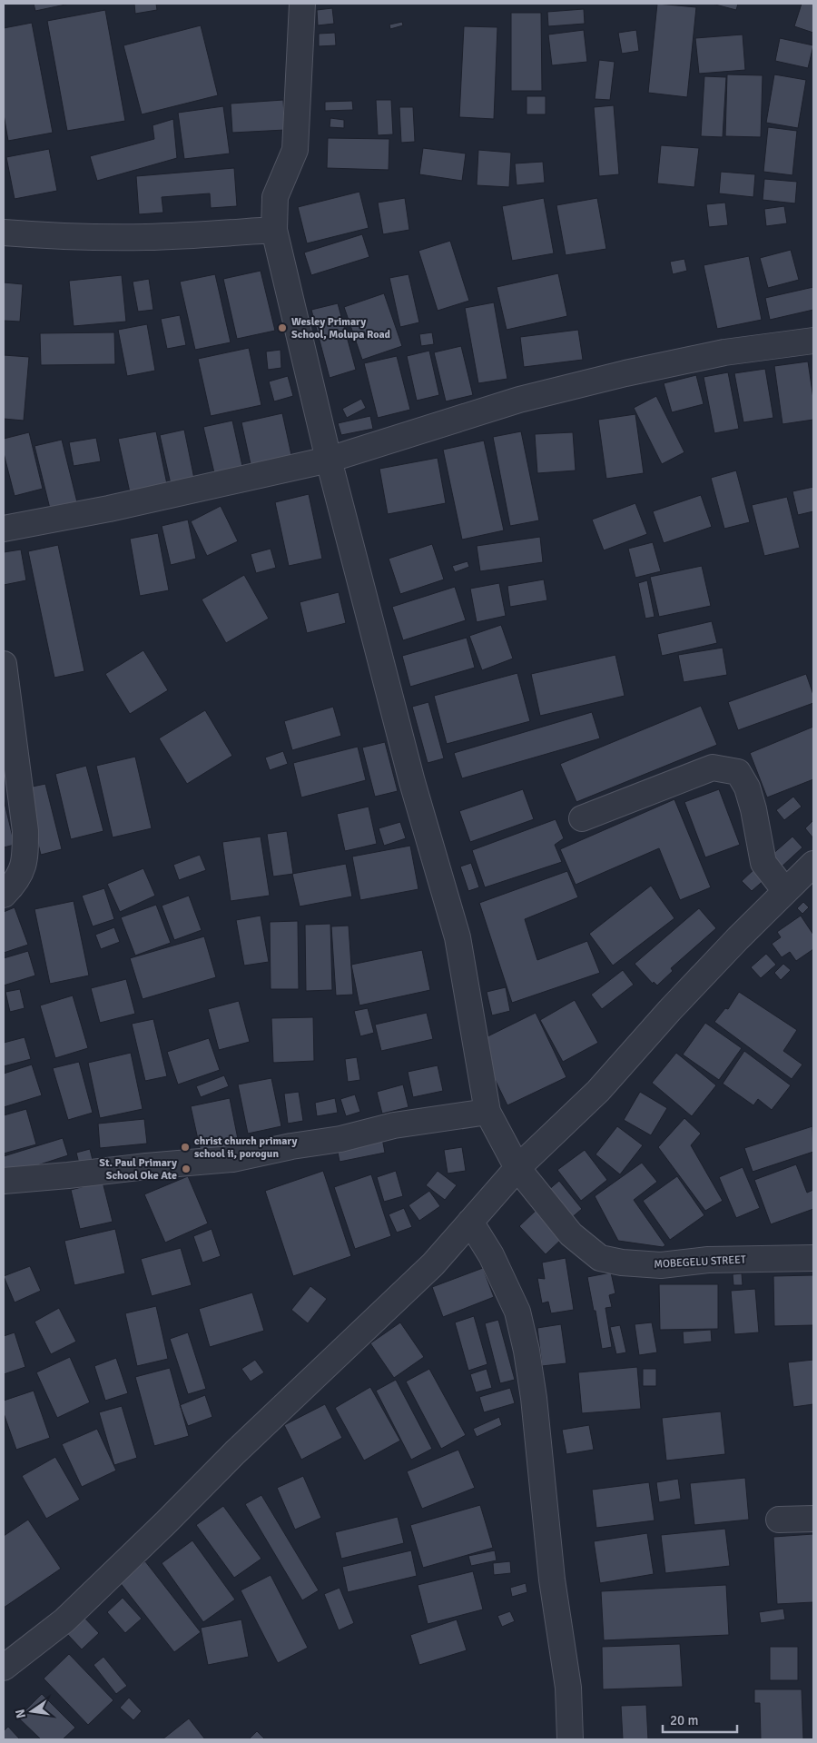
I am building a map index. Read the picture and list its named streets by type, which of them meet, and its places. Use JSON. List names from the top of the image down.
{
  "streets": {
    "street": ["MOBEGELU STREET"]
  },
  "places": ["Wesley Primary School, Molupa Road", "christ church primary school ii, porogun", "St. Paul Primary School Oke Ate"],
  "scale_bar": "20 m",
  "north": "left"
}
